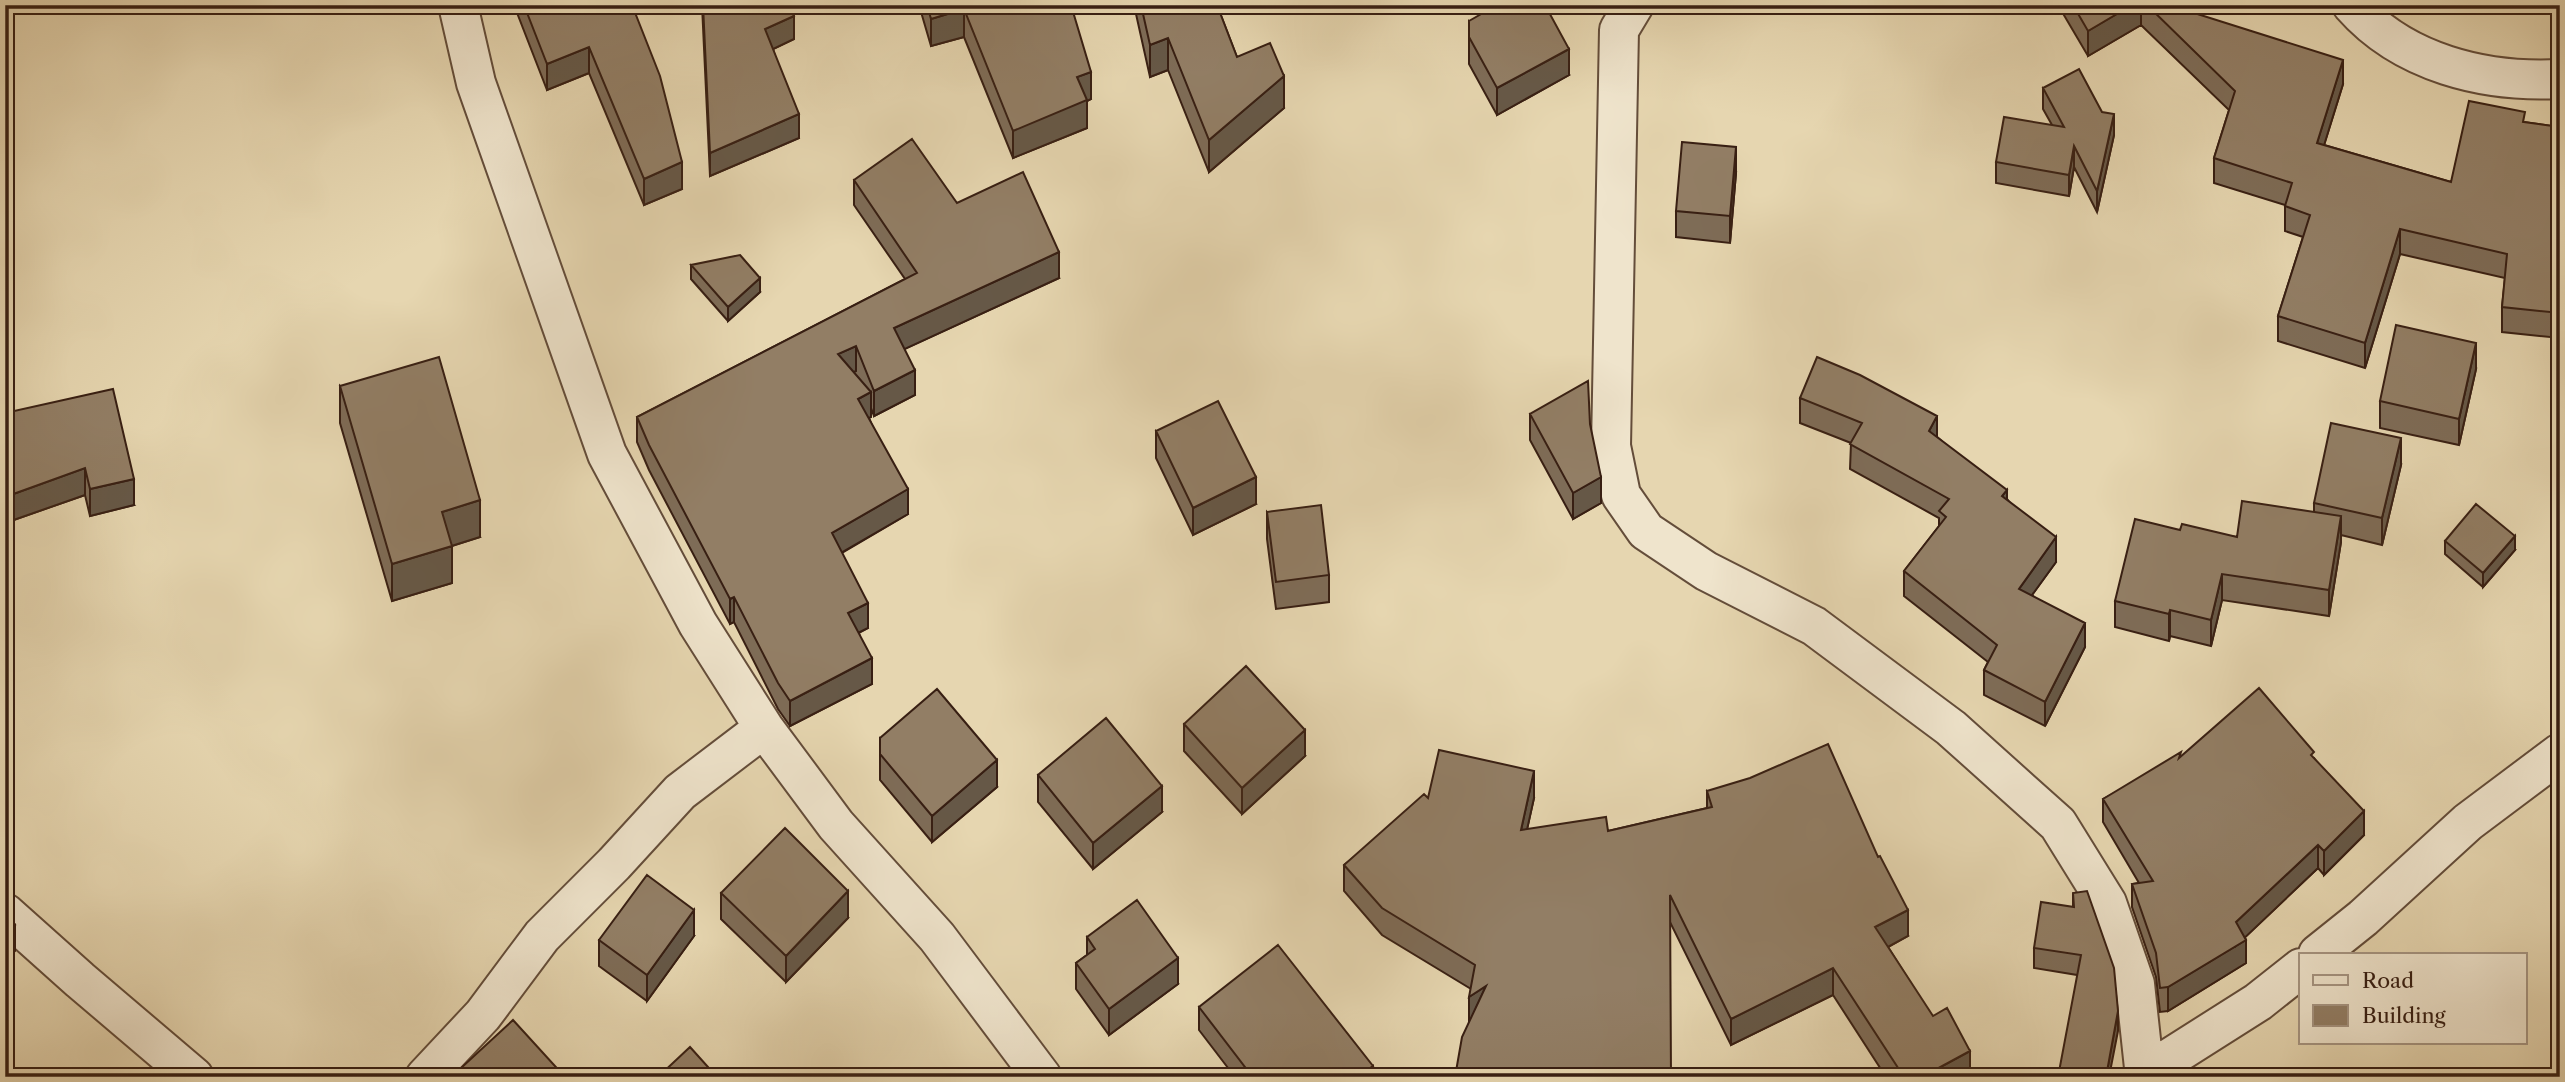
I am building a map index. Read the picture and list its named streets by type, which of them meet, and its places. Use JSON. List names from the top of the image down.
{
  "legend": ["Road", "Building"]
}
